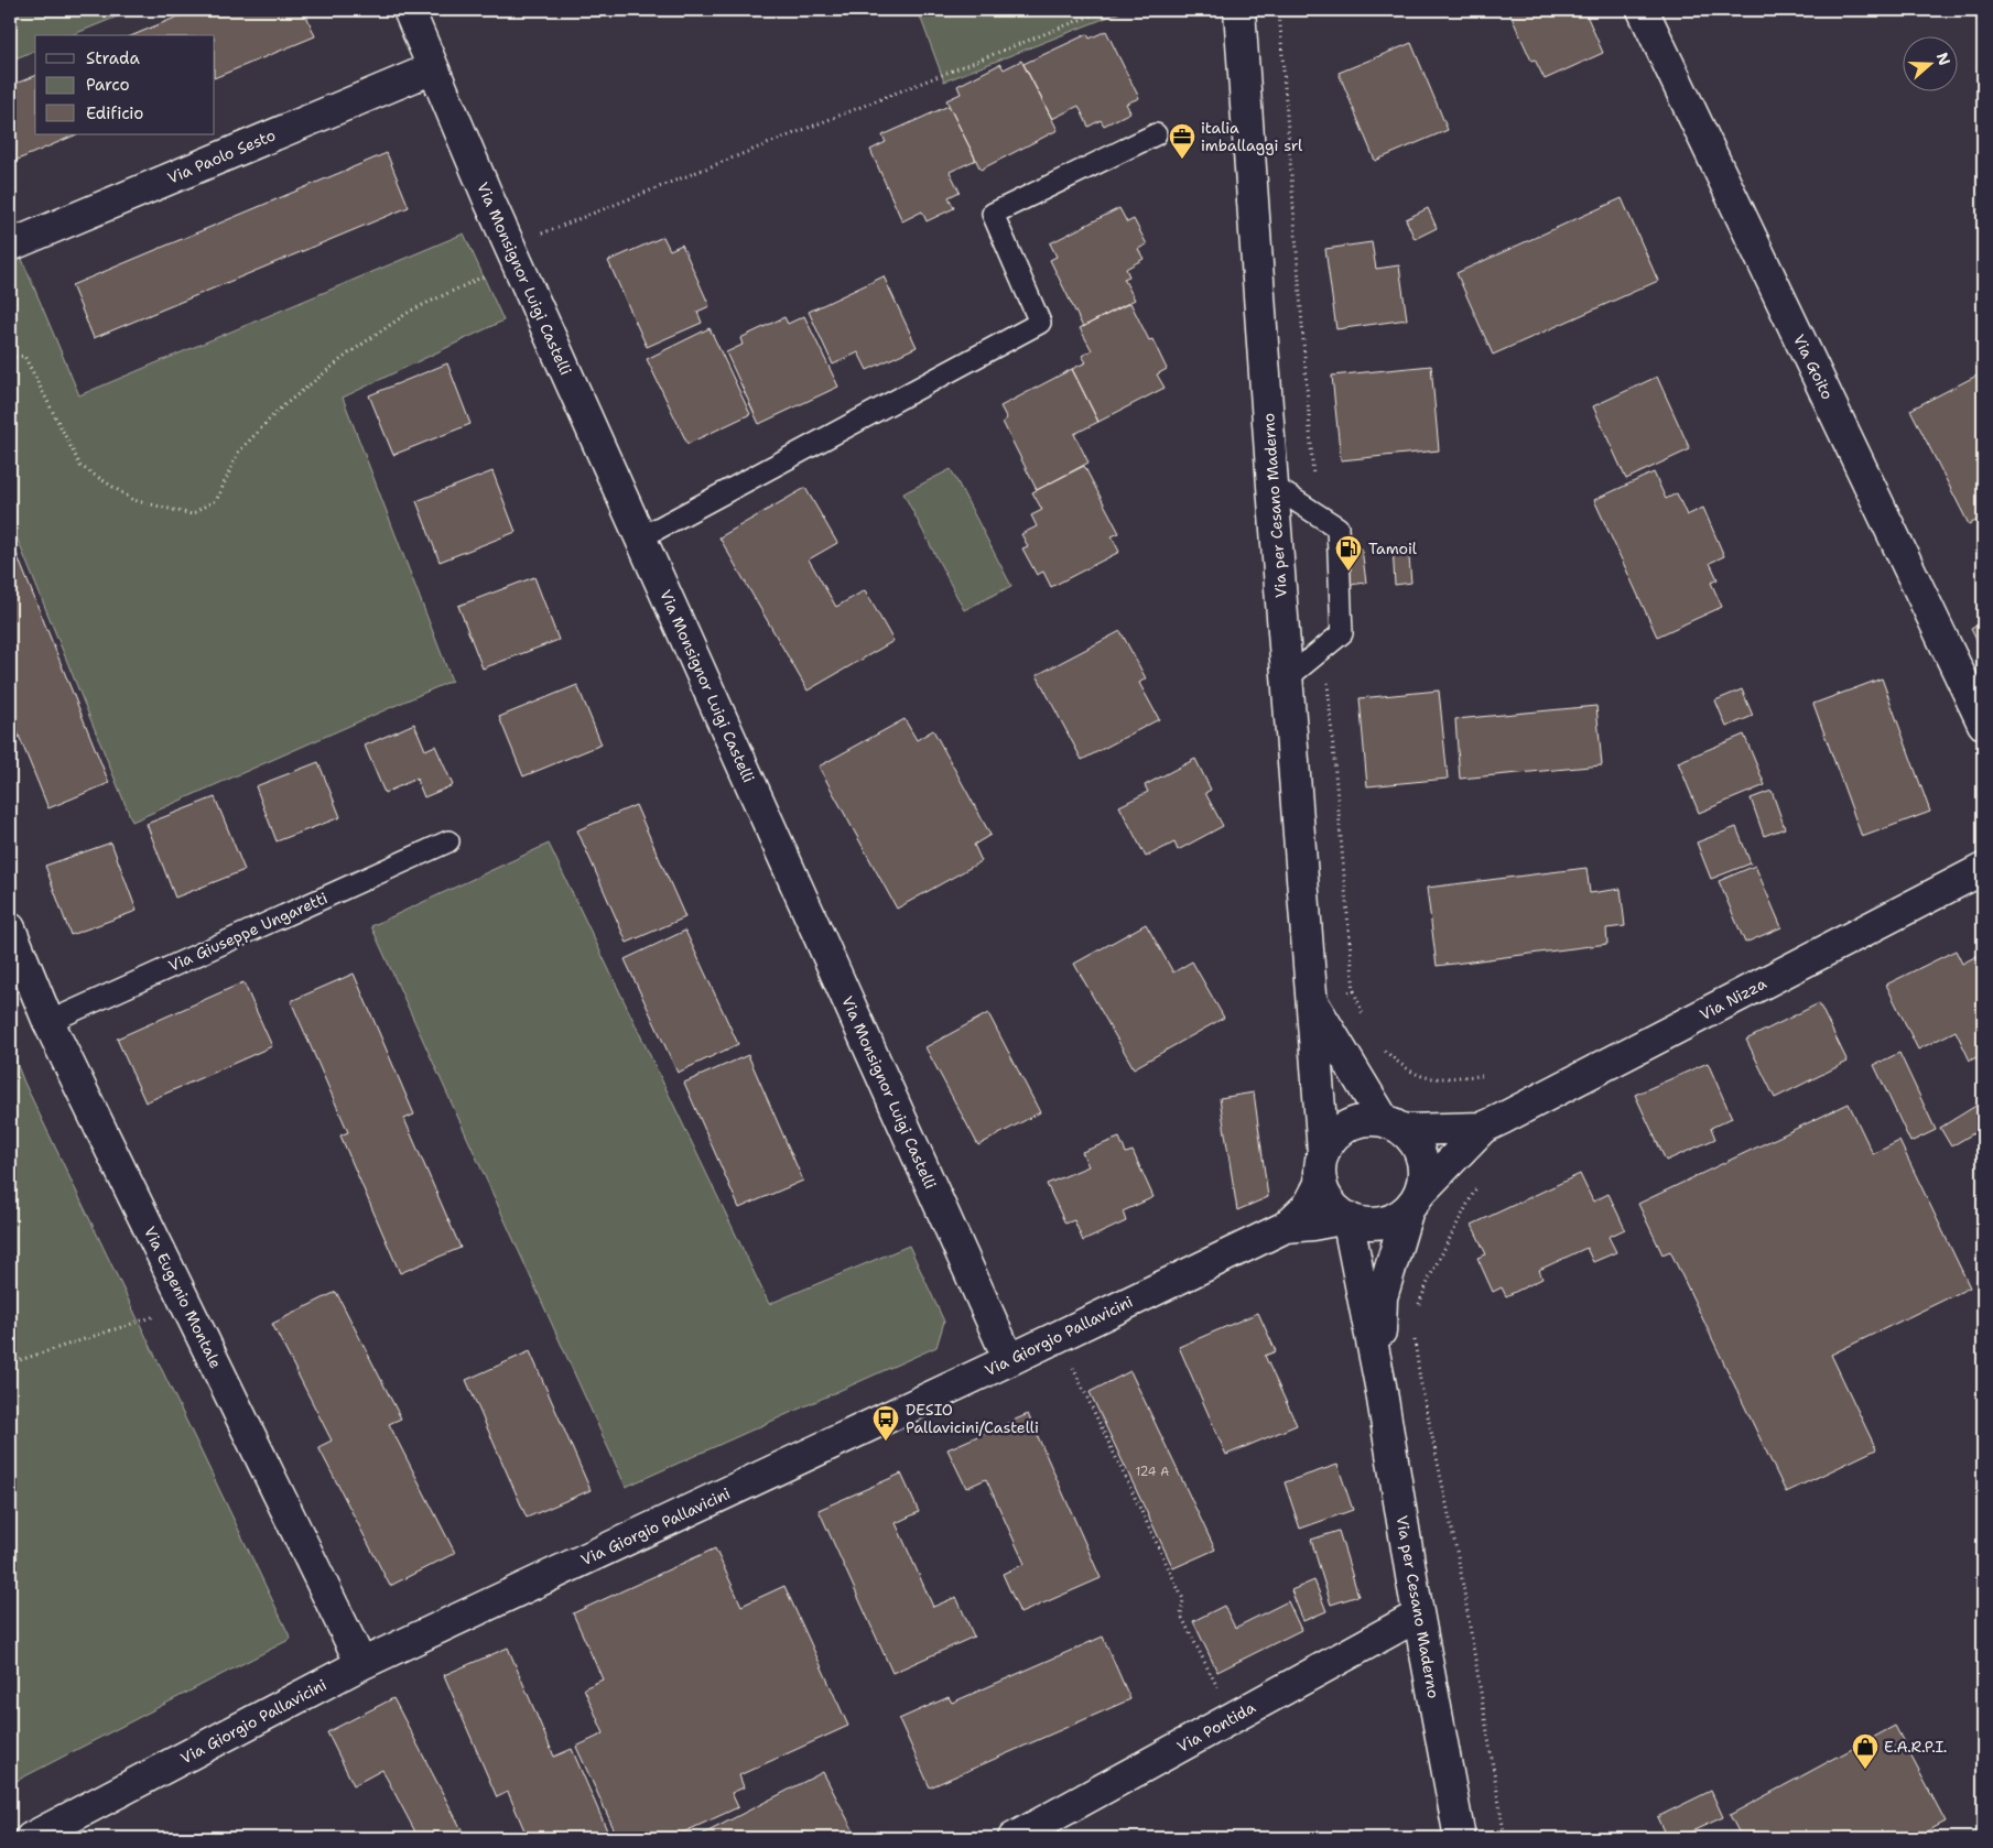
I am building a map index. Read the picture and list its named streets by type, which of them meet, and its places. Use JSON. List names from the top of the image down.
{
  "streets": {
    "street": [
      "Via Paolo Sesto",
      "Via Monsignor Luigi Castelli",
      "Via Goito",
      "Via per Cesano Maderno",
      "Via Nizza",
      "Via Eugenio Montale",
      "Via Giorgio Pallavicini",
      "Via Pontida"
    ],
    "lane": ["Via Giuseppe Ungaretti"]
  },
  "crossings": [
    ["Via Paolo Sesto", "Via Monsignor Luigi Castelli"],
    ["Via Monsignor Luigi Castelli", "Via Giorgio Pallavicini"],
    ["Via per Cesano Maderno", "Via Nizza"],
    ["Via per Cesano Maderno", "Via Giorgio Pallavicini"],
    ["Via per Cesano Maderno", "Via Pontida"],
    ["Via Giuseppe Ungaretti", "Via Eugenio Montale"],
    ["Via Nizza", "Via Giorgio Pallavicini"],
    ["Via Eugenio Montale", "Via Giorgio Pallavicini"]
  ],
  "places": {
    "office": ["italia imballaggi srl"],
    "fuel station": ["Tamoil"],
    "bus stop": ["DESIO Pallavicini/Castelli"],
    "shop": ["E.A.R.P.I."]
  },
  "house_numbers": ["124 A"],
  "legend": ["Strada", "Parco", "Edificio"],
  "north": "right"
}
